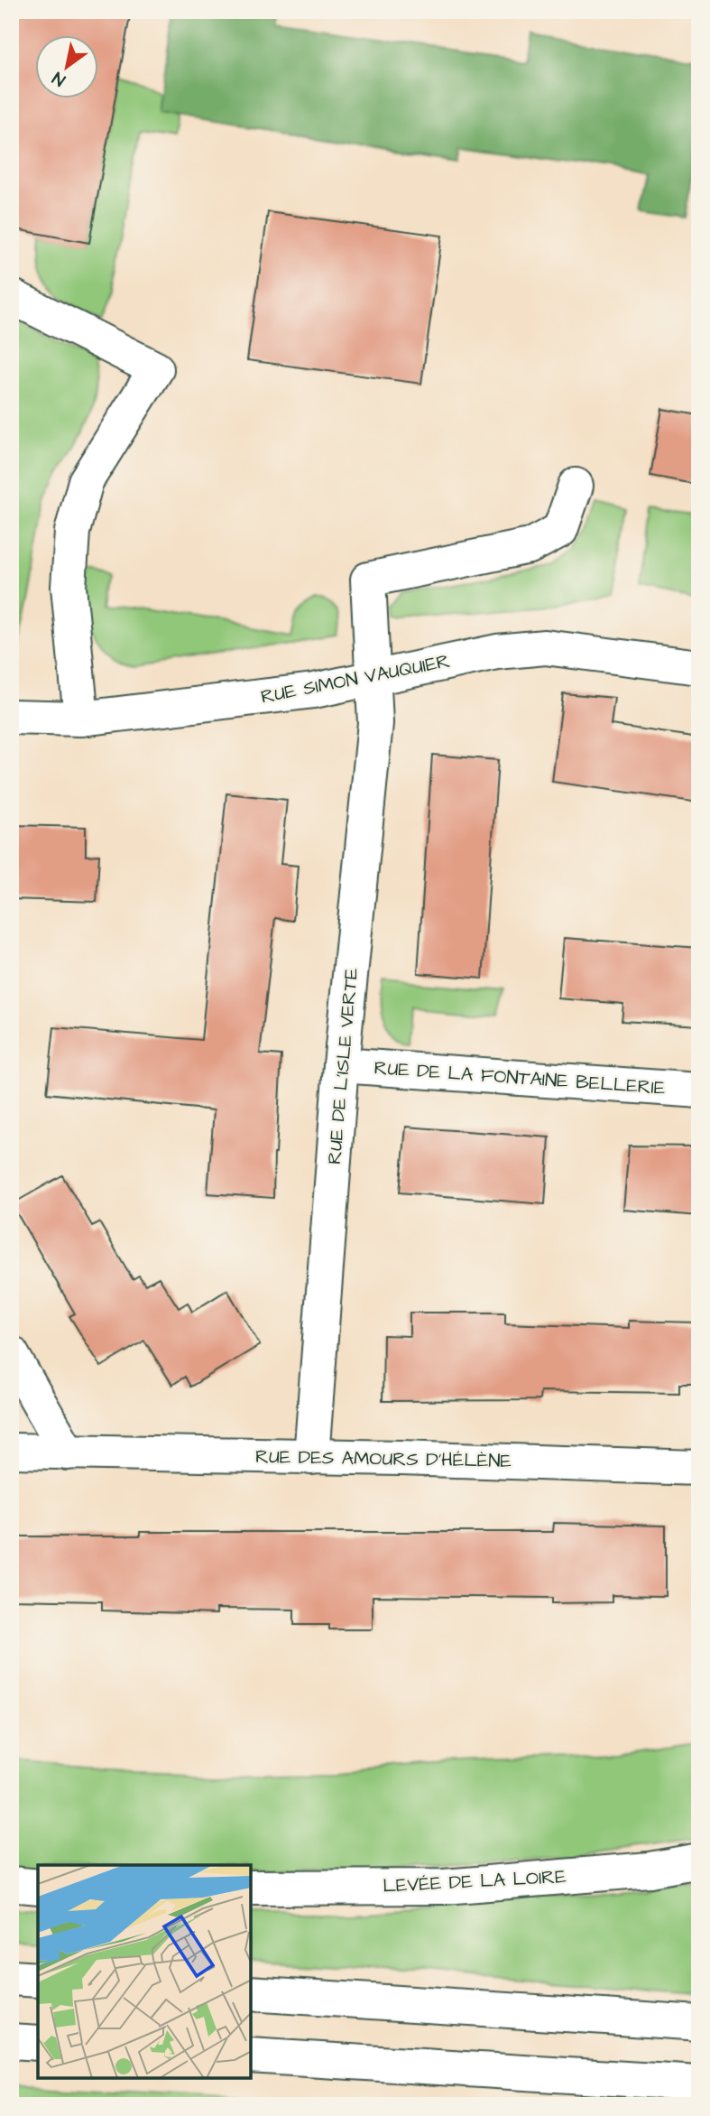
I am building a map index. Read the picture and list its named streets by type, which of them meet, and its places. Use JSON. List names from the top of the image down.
{
  "streets": {
    "main road": [
      "RUE SIMON VAUQUIER",
      "RUE DE L'ISLE VERTE",
      "RUE DE LA FONTAINE BELLERIE",
      "RUE DES AMOURS D'HÉLÈNE",
      "LEVÉE DE LA LOIRE"
    ]
  },
  "crossings": [
    ["RUE SIMON VAUQUIER", "RUE DE L'ISLE VERTE"],
    ["RUE DE L'ISLE VERTE", "RUE DE LA FONTAINE BELLERIE"],
    ["RUE DE L'ISLE VERTE", "RUE DES AMOURS D'HÉLÈNE"]
  ],
  "north": "bottom left"
}
